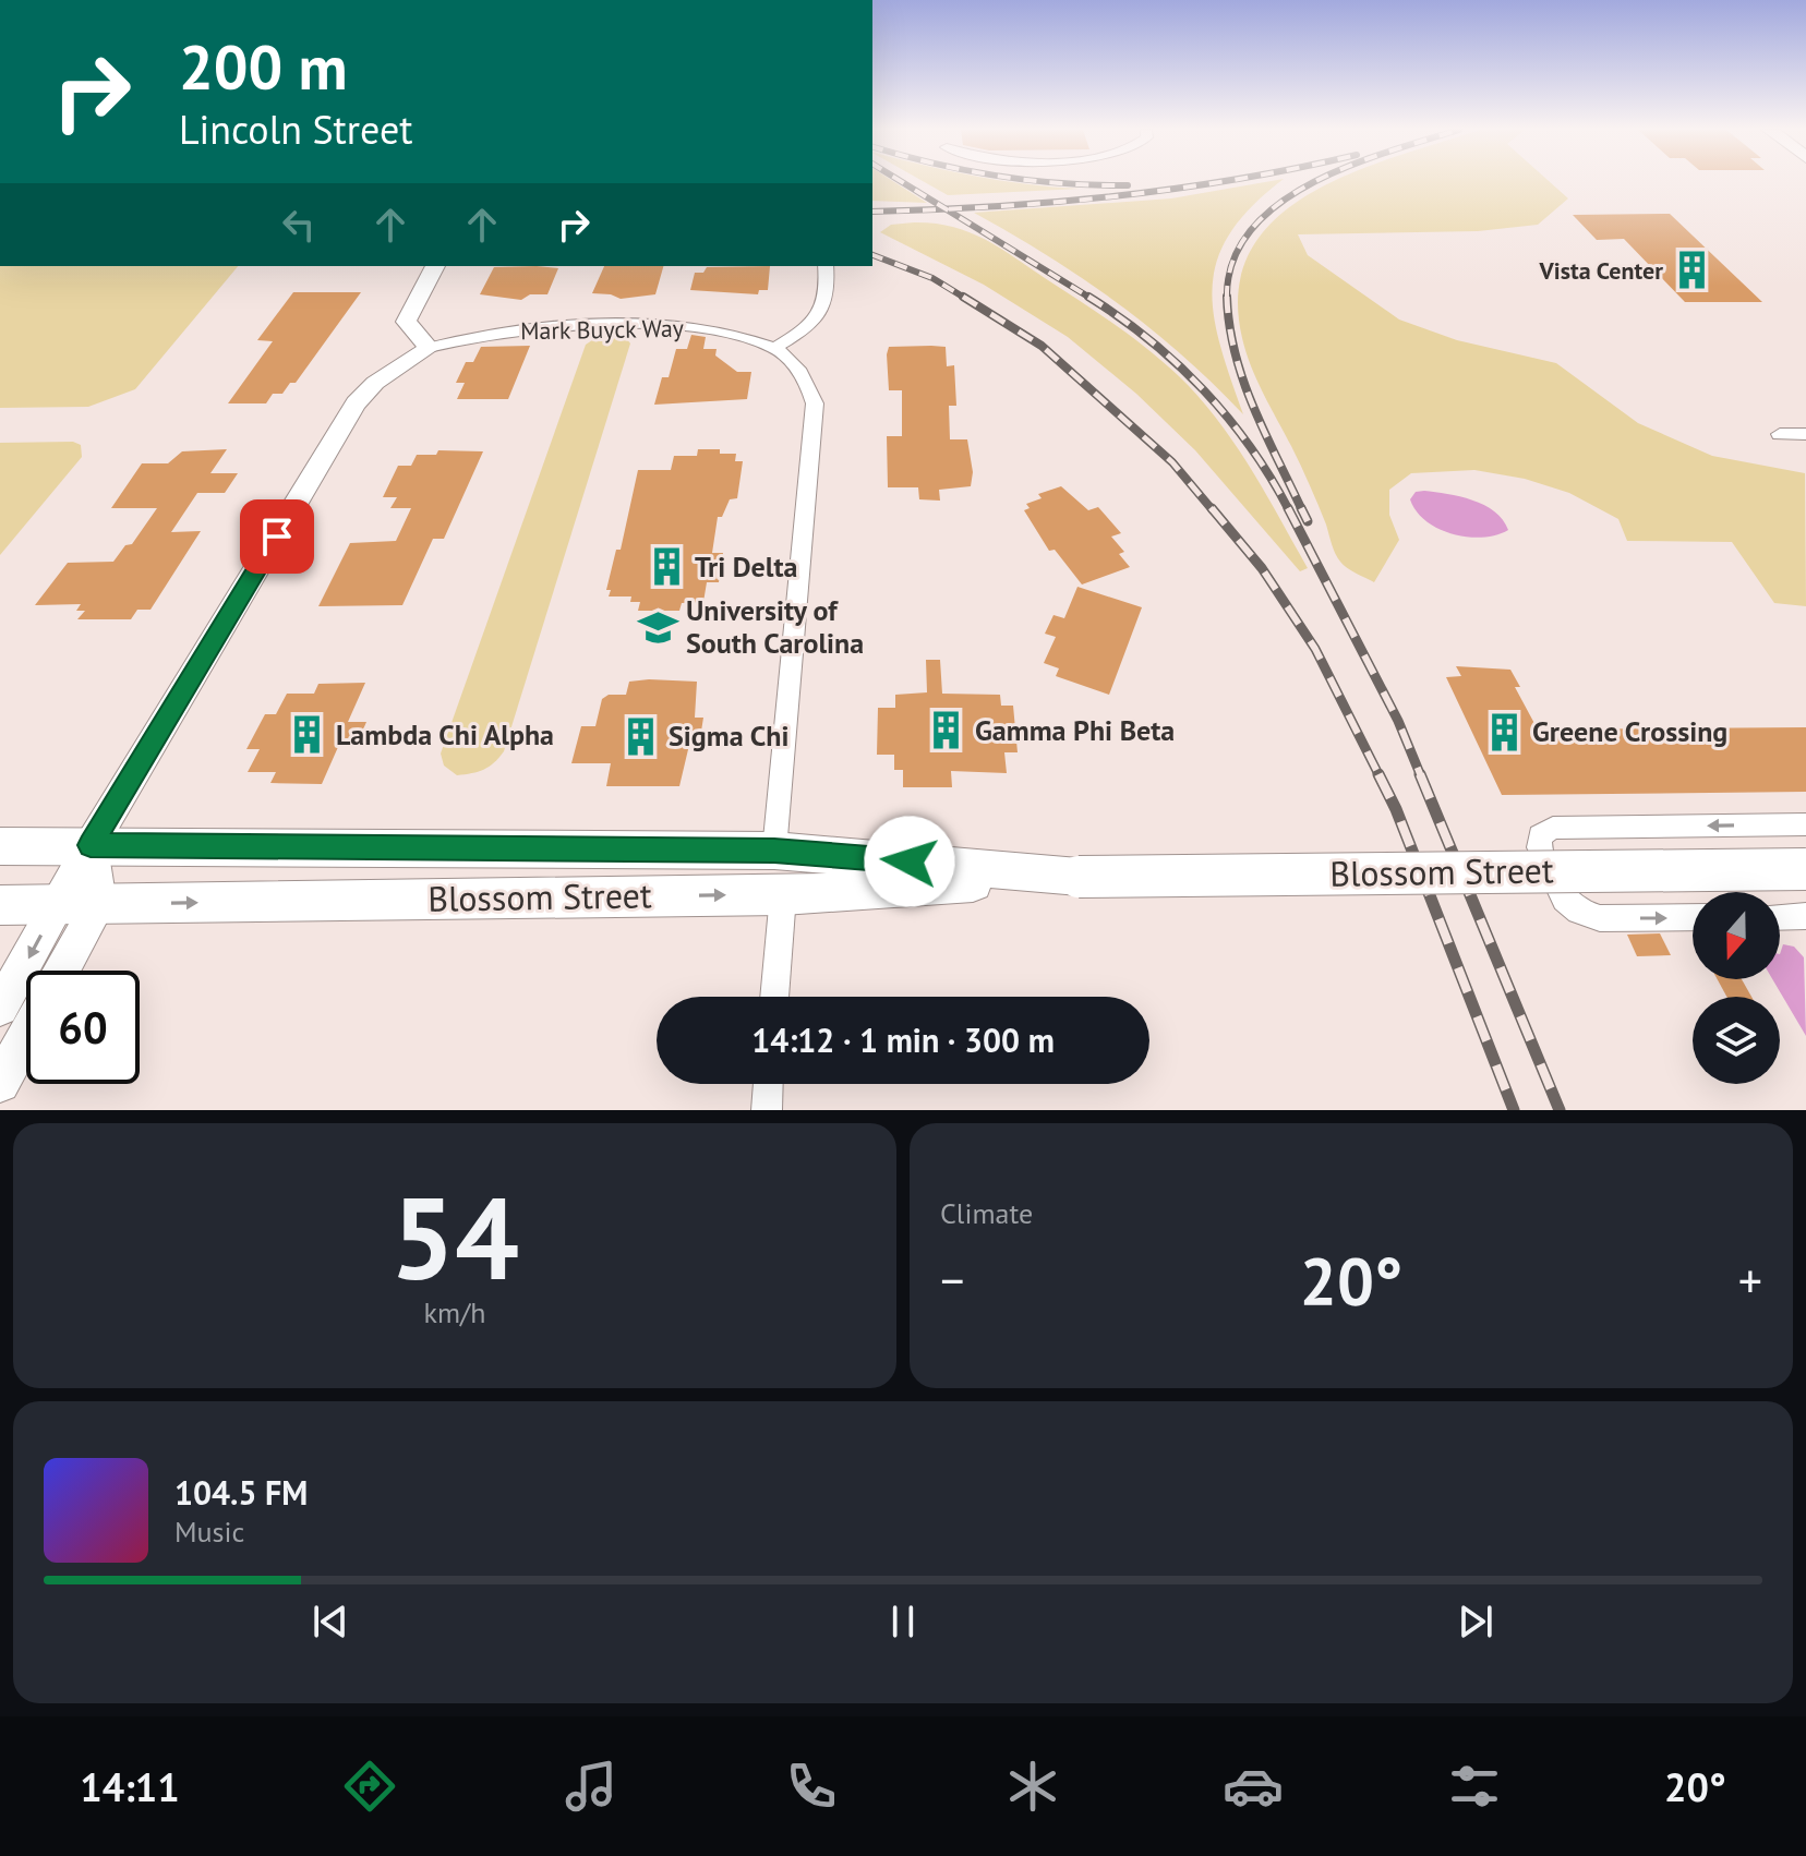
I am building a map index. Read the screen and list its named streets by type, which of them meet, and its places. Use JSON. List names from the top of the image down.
{
  "streets": {
    "main road": ["Blossom Street"],
    "street": ["Mark Buyck Way"]
  },
  "places": {
    "building": [
      "Vista Center",
      "Tri Delta",
      "Gamma Phi Beta",
      "Greene Crossing",
      "Lambda Chi Alpha",
      "Sigma Chi"
    ],
    "school or university": ["University of South Carolina"]
  },
  "north": "bottom",
  "page": {
    "turn": ["200 m", "Lincoln Street"],
    "limit": "60",
    "trip": "14:12 · 1 min · 300 m",
    "tile": [
      ["54", "km/h"],
      "Climate"
    ],
    "heat": ["−", "20°", "+"],
    "song": ["104.5 FM", "Music"],
    "tabs": ["14:11", "20°"]
  }
}
